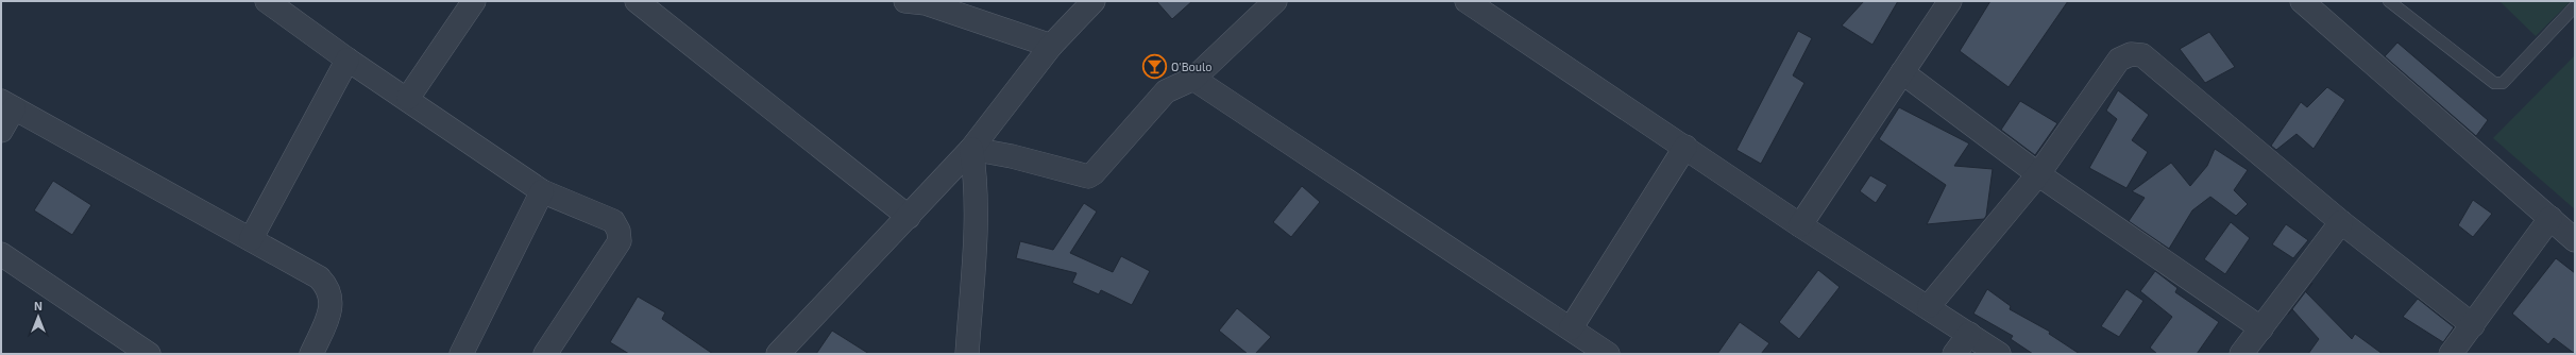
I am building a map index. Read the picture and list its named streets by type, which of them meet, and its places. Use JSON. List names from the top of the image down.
{
  "places": {
    "bar": ["O'Boulo"]
  },
  "north": "top"
}
